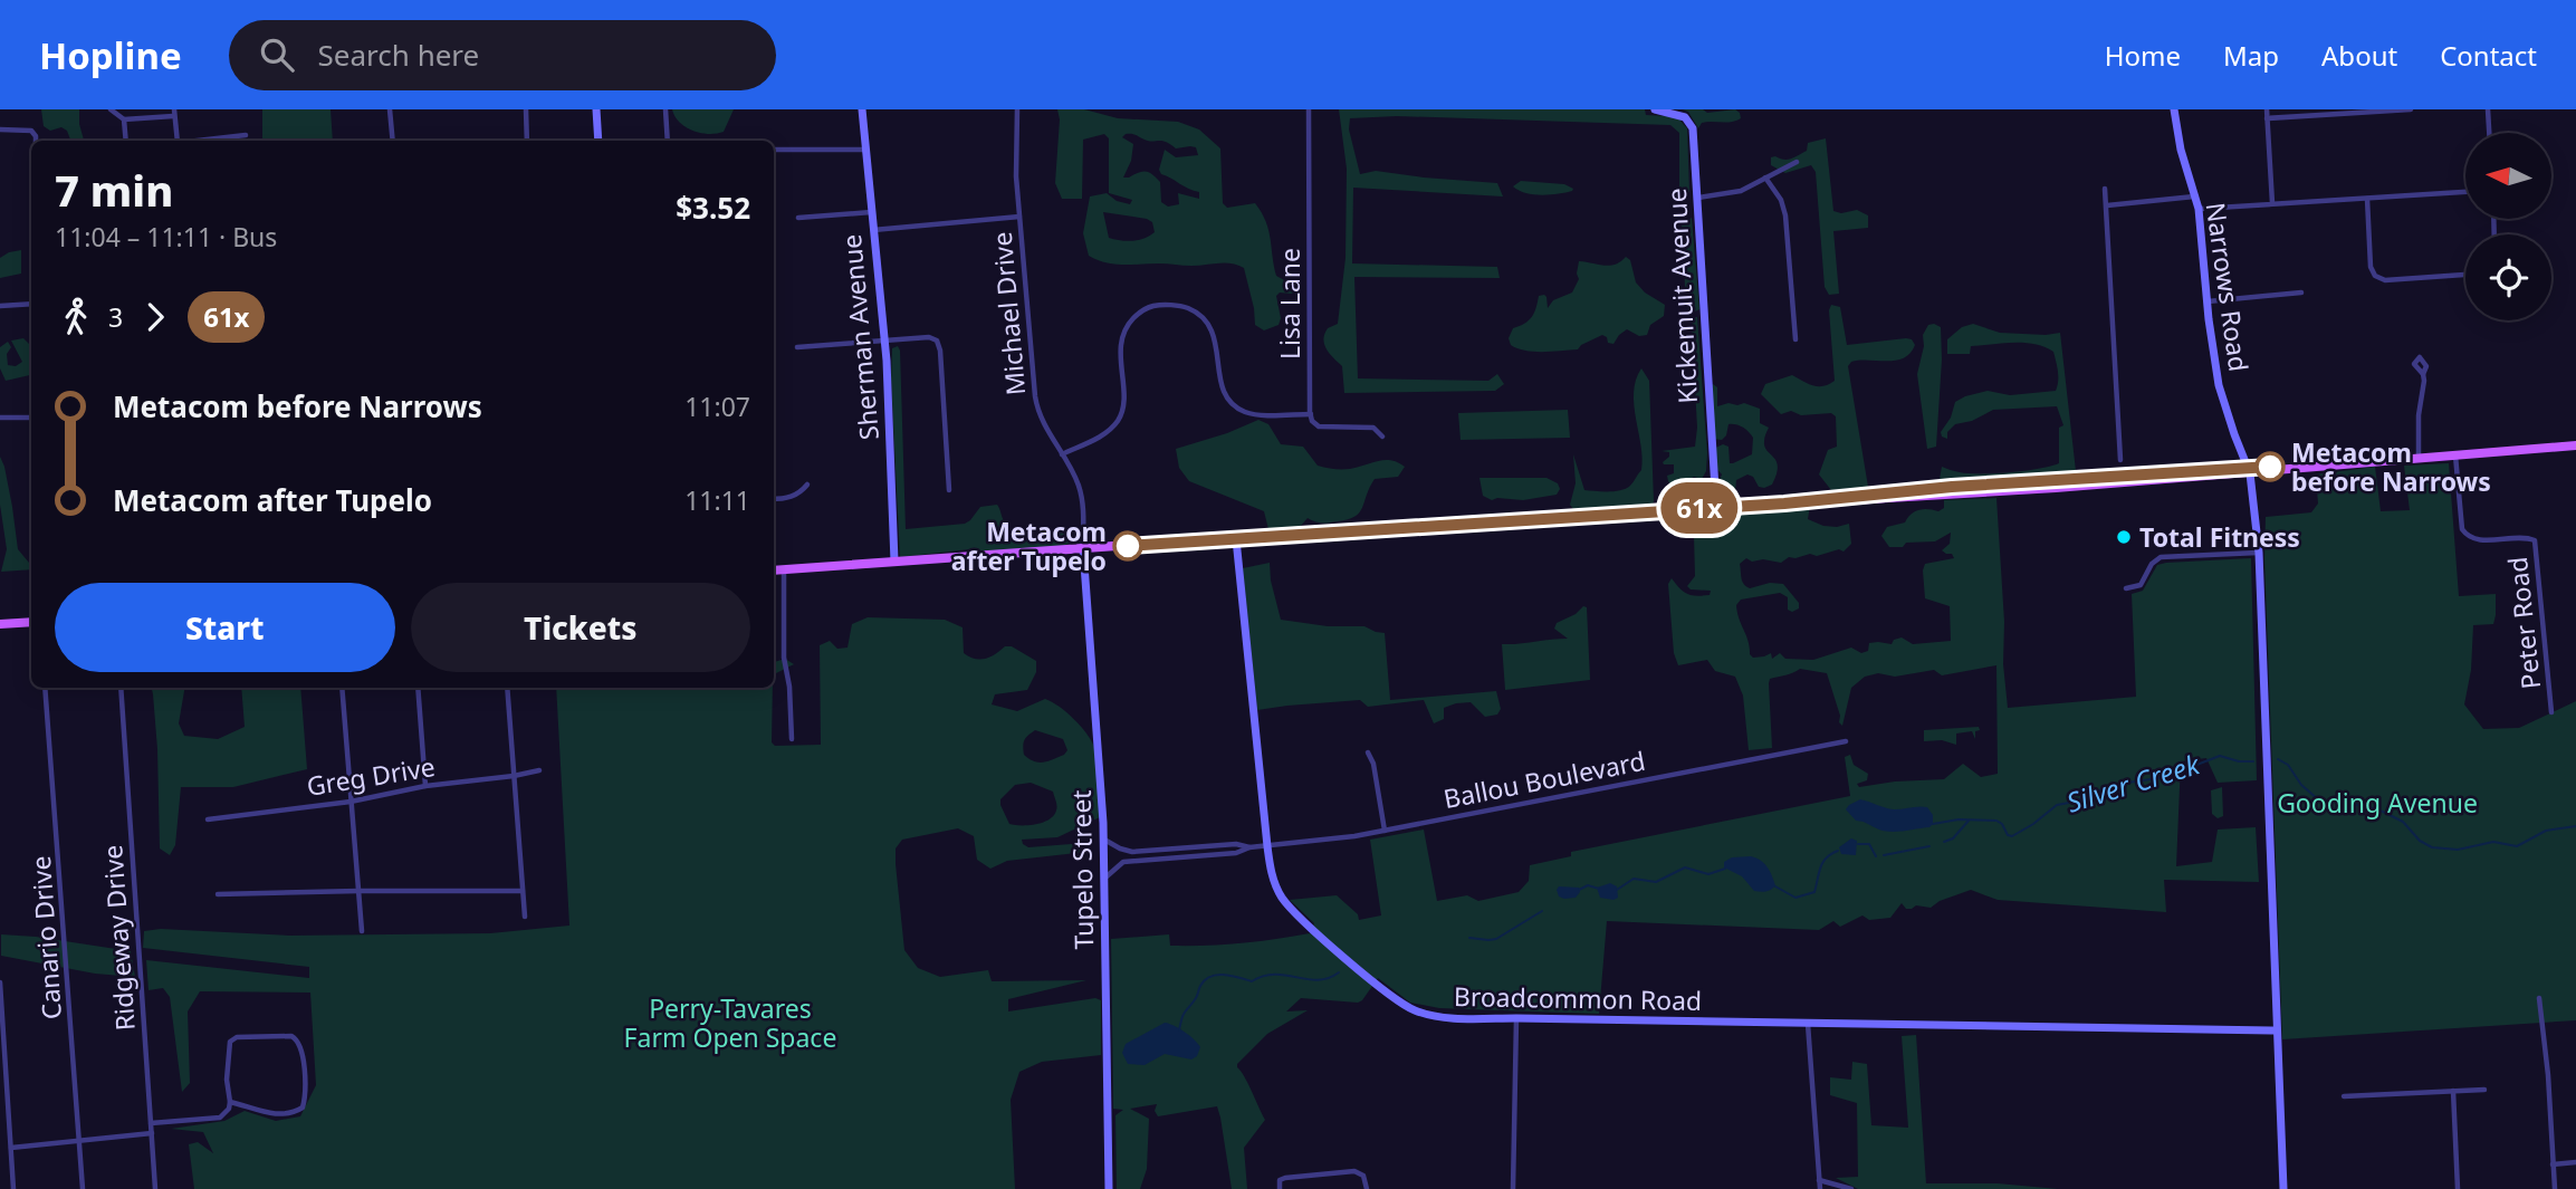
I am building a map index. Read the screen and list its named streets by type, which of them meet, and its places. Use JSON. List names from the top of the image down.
{
  "streets": {
    "street": [
      "Narrows Road",
      "Kickemuit Avenue",
      "Lisa Lane",
      "Michael Drive",
      "Sherman Avenue",
      "Peter Road",
      "Greg Drive",
      "Ballou Boulevard",
      "Tupelo Street",
      "Canario Drive",
      "Ridgeway Drive",
      "Broadcommon Road"
    ]
  },
  "crossings": [
    ["Michael Drive", "Tupelo Street"],
    ["Ballou Boulevard", "Tupelo Street"],
    ["Ballou Boulevard", "Broadcommon Road"]
  ],
  "water": ["Silver Creek"],
  "parks": ["Gooding Avenue", "Perry-Tavares Farm Open Space"],
  "places": ["Metacom before Narrows", "Total Fitness", "Metacom after Tupelo"],
  "lines": ["bus line 61x"],
  "north": "left",
  "page": {
    "header": "Hopline",
    "search": "Search here",
    "nav": [
      "Home",
      "Map",
      "About",
      "Contact"
    ],
    "on_map": "61x",
    "heading": ["7 min", "11:04 – 11:11 · Bus", "$3.52"],
    "legs": ["3", "61x"],
    "list": [
      {
        "name": "Metacom before Narrows",
        "value": "11:07"
      },
      {
        "name": "Metacom after Tupelo",
        "value": "11:11"
      }
    ],
    "buttons": ["Start", "Tickets"]
  }
}
